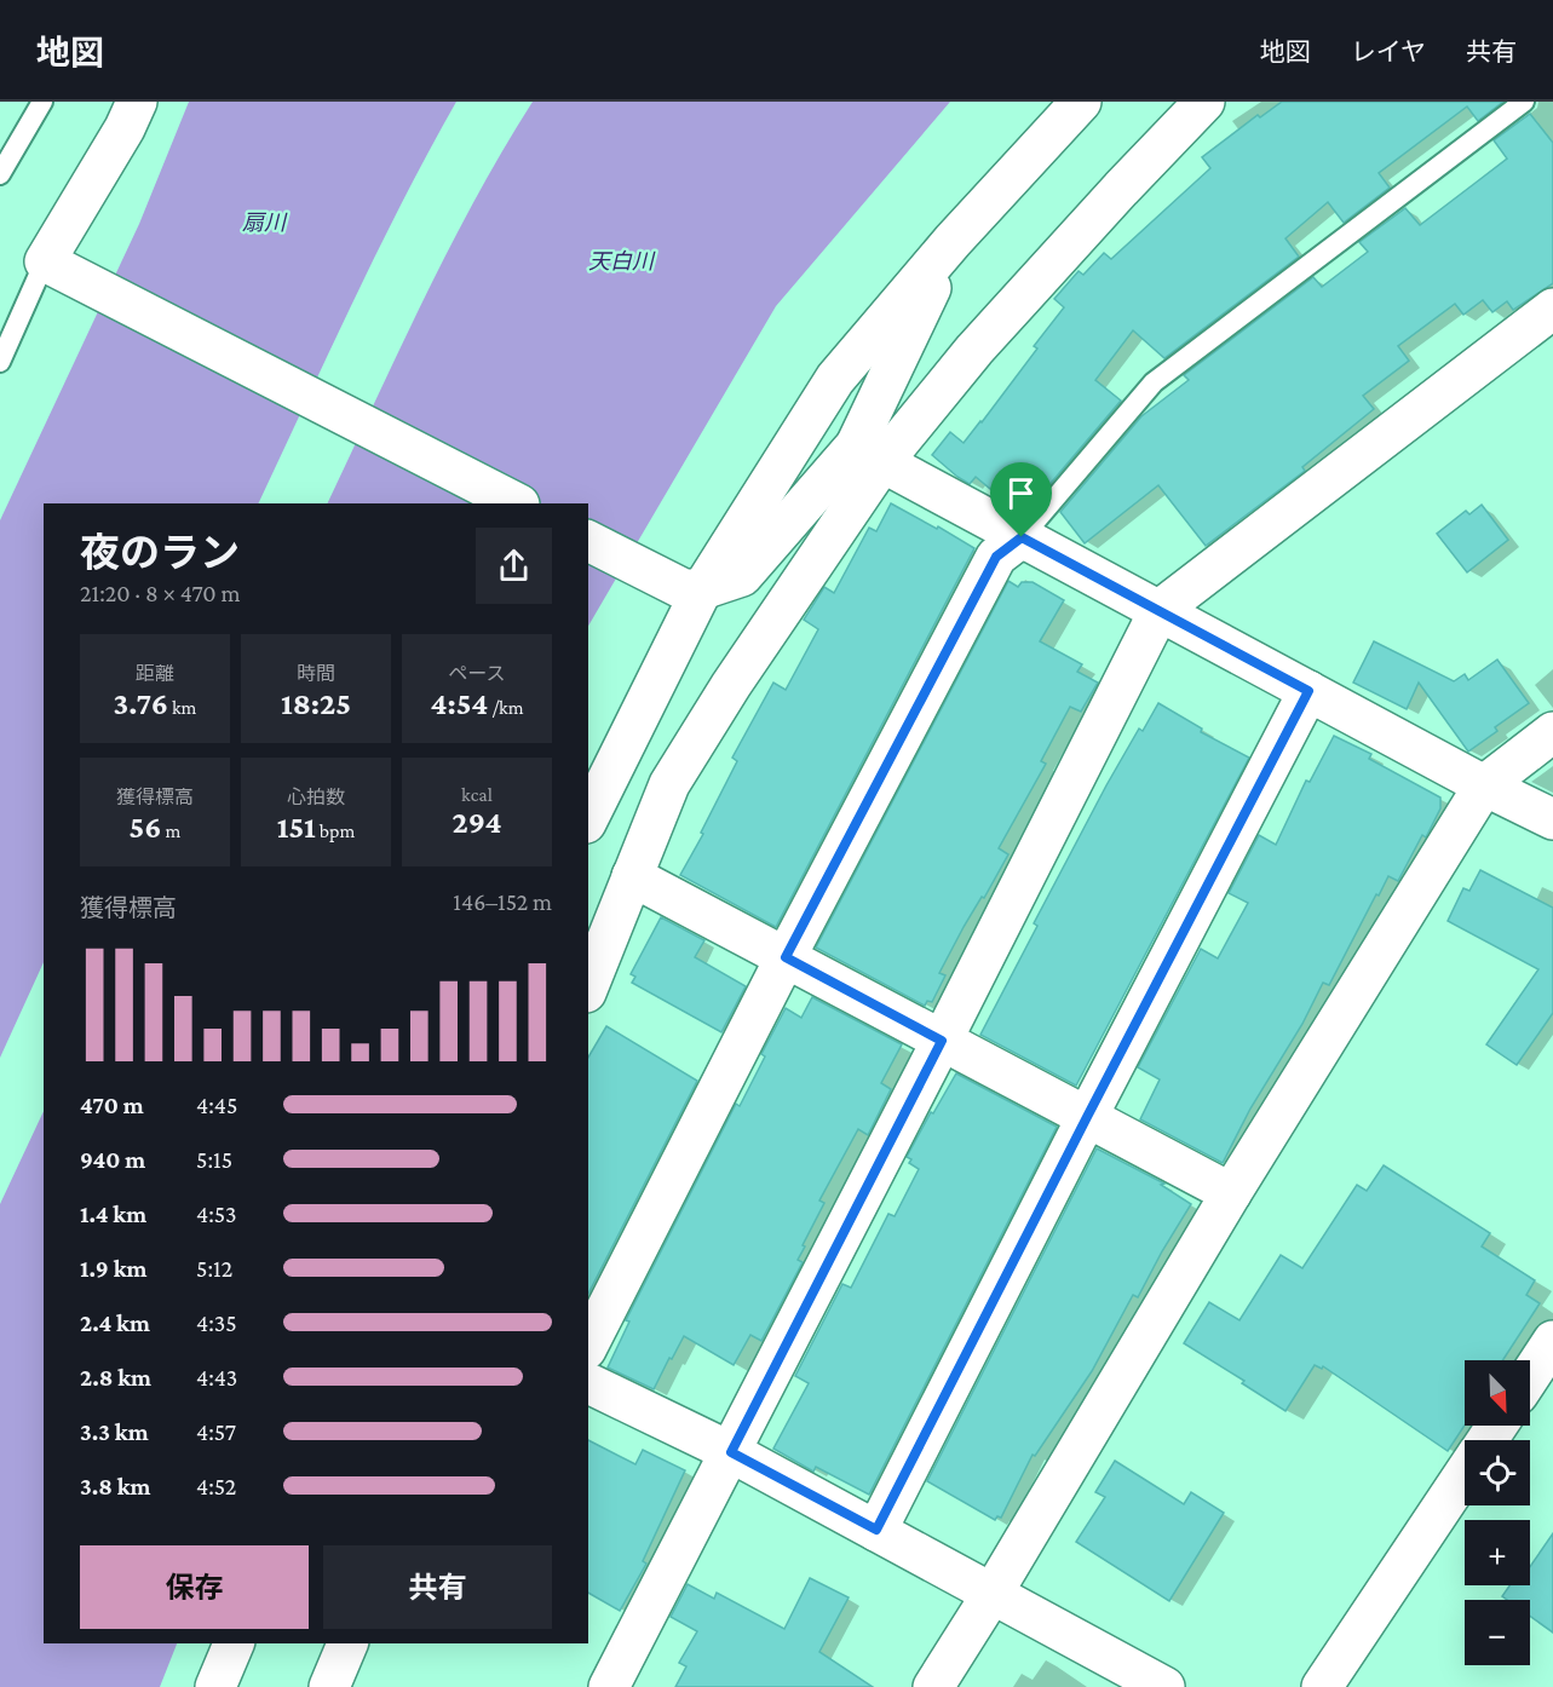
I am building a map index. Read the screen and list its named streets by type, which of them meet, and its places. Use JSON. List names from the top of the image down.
{
  "water": ["扇川", "天白川"],
  "north": "bottom right",
  "page": {
    "header": "地図",
    "nav": ["地図", "レイヤ", "共有"],
    "heading": ["夜のラン", "21:20 · 8 × 470 m"],
    "stats": [
      ["距離", "3.76 km"],
      ["時間", "18:25"],
      ["ペース", "4:54 /km"],
      ["獲得標高", "56 m"],
      ["心拍数", "151 bpm"],
      ["kcal", "294"]
    ],
    "chart": ["獲得標高", "146–152 m"],
    "list": [
      {
        "name": "470 m",
        "note": "4:45"
      },
      {
        "name": "940 m",
        "note": "5:15"
      },
      {
        "name": "1.4 km",
        "note": "4:53"
      },
      {
        "name": "1.9 km",
        "note": "5:12"
      },
      {
        "name": "2.4 km",
        "note": "4:35"
      },
      {
        "name": "2.8 km",
        "note": "4:43"
      },
      {
        "name": "3.3 km",
        "note": "4:57"
      },
      {
        "name": "3.8 km",
        "note": "4:52"
      }
    ],
    "map_buttons": ["+", "−"],
    "buttons": ["保存", "共有"]
  }
}
